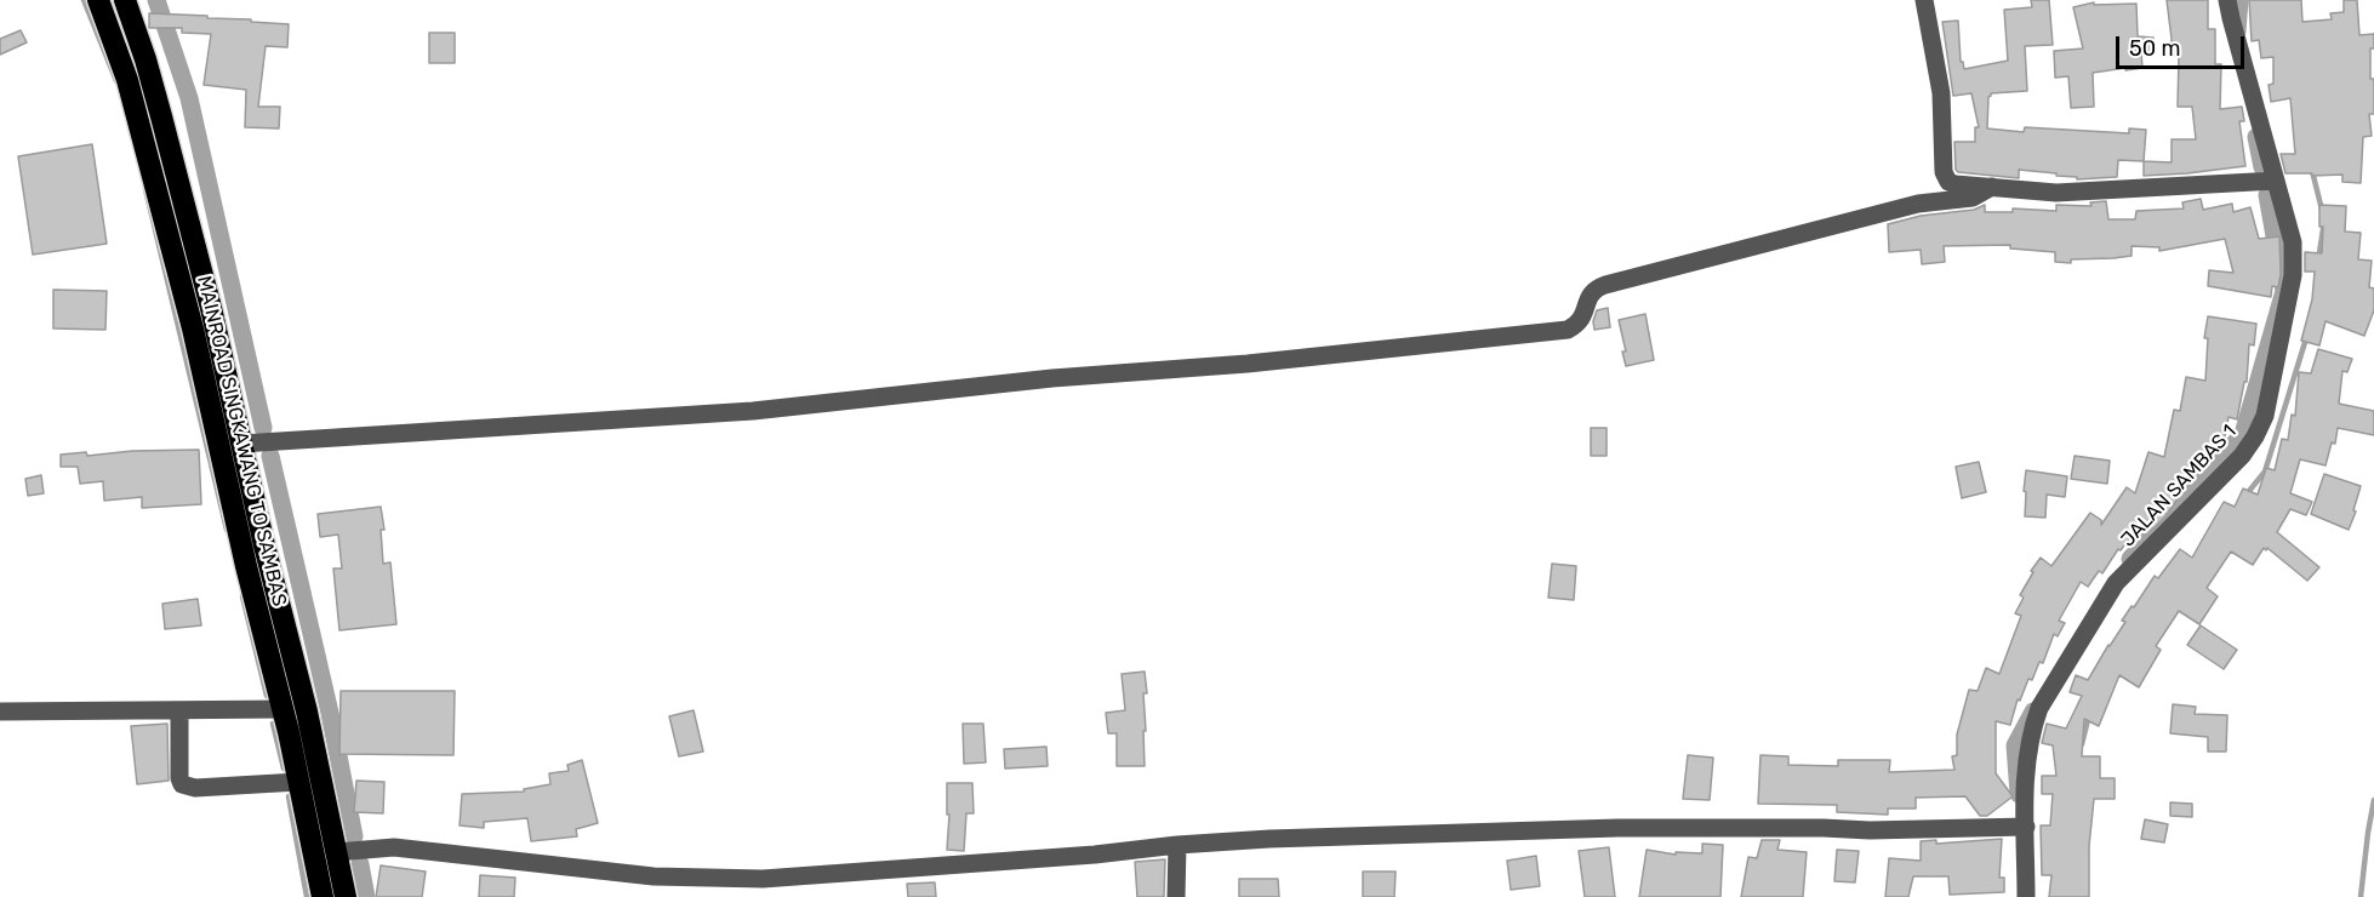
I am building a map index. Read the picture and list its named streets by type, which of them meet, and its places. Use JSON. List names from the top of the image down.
{
  "streets": {
    "highway": ["MAINROAD SINGKAWANG TO SAMBAS"],
    "street": ["JALAN SAMBAS 1"]
  },
  "scale_bar": "50 m"
}
